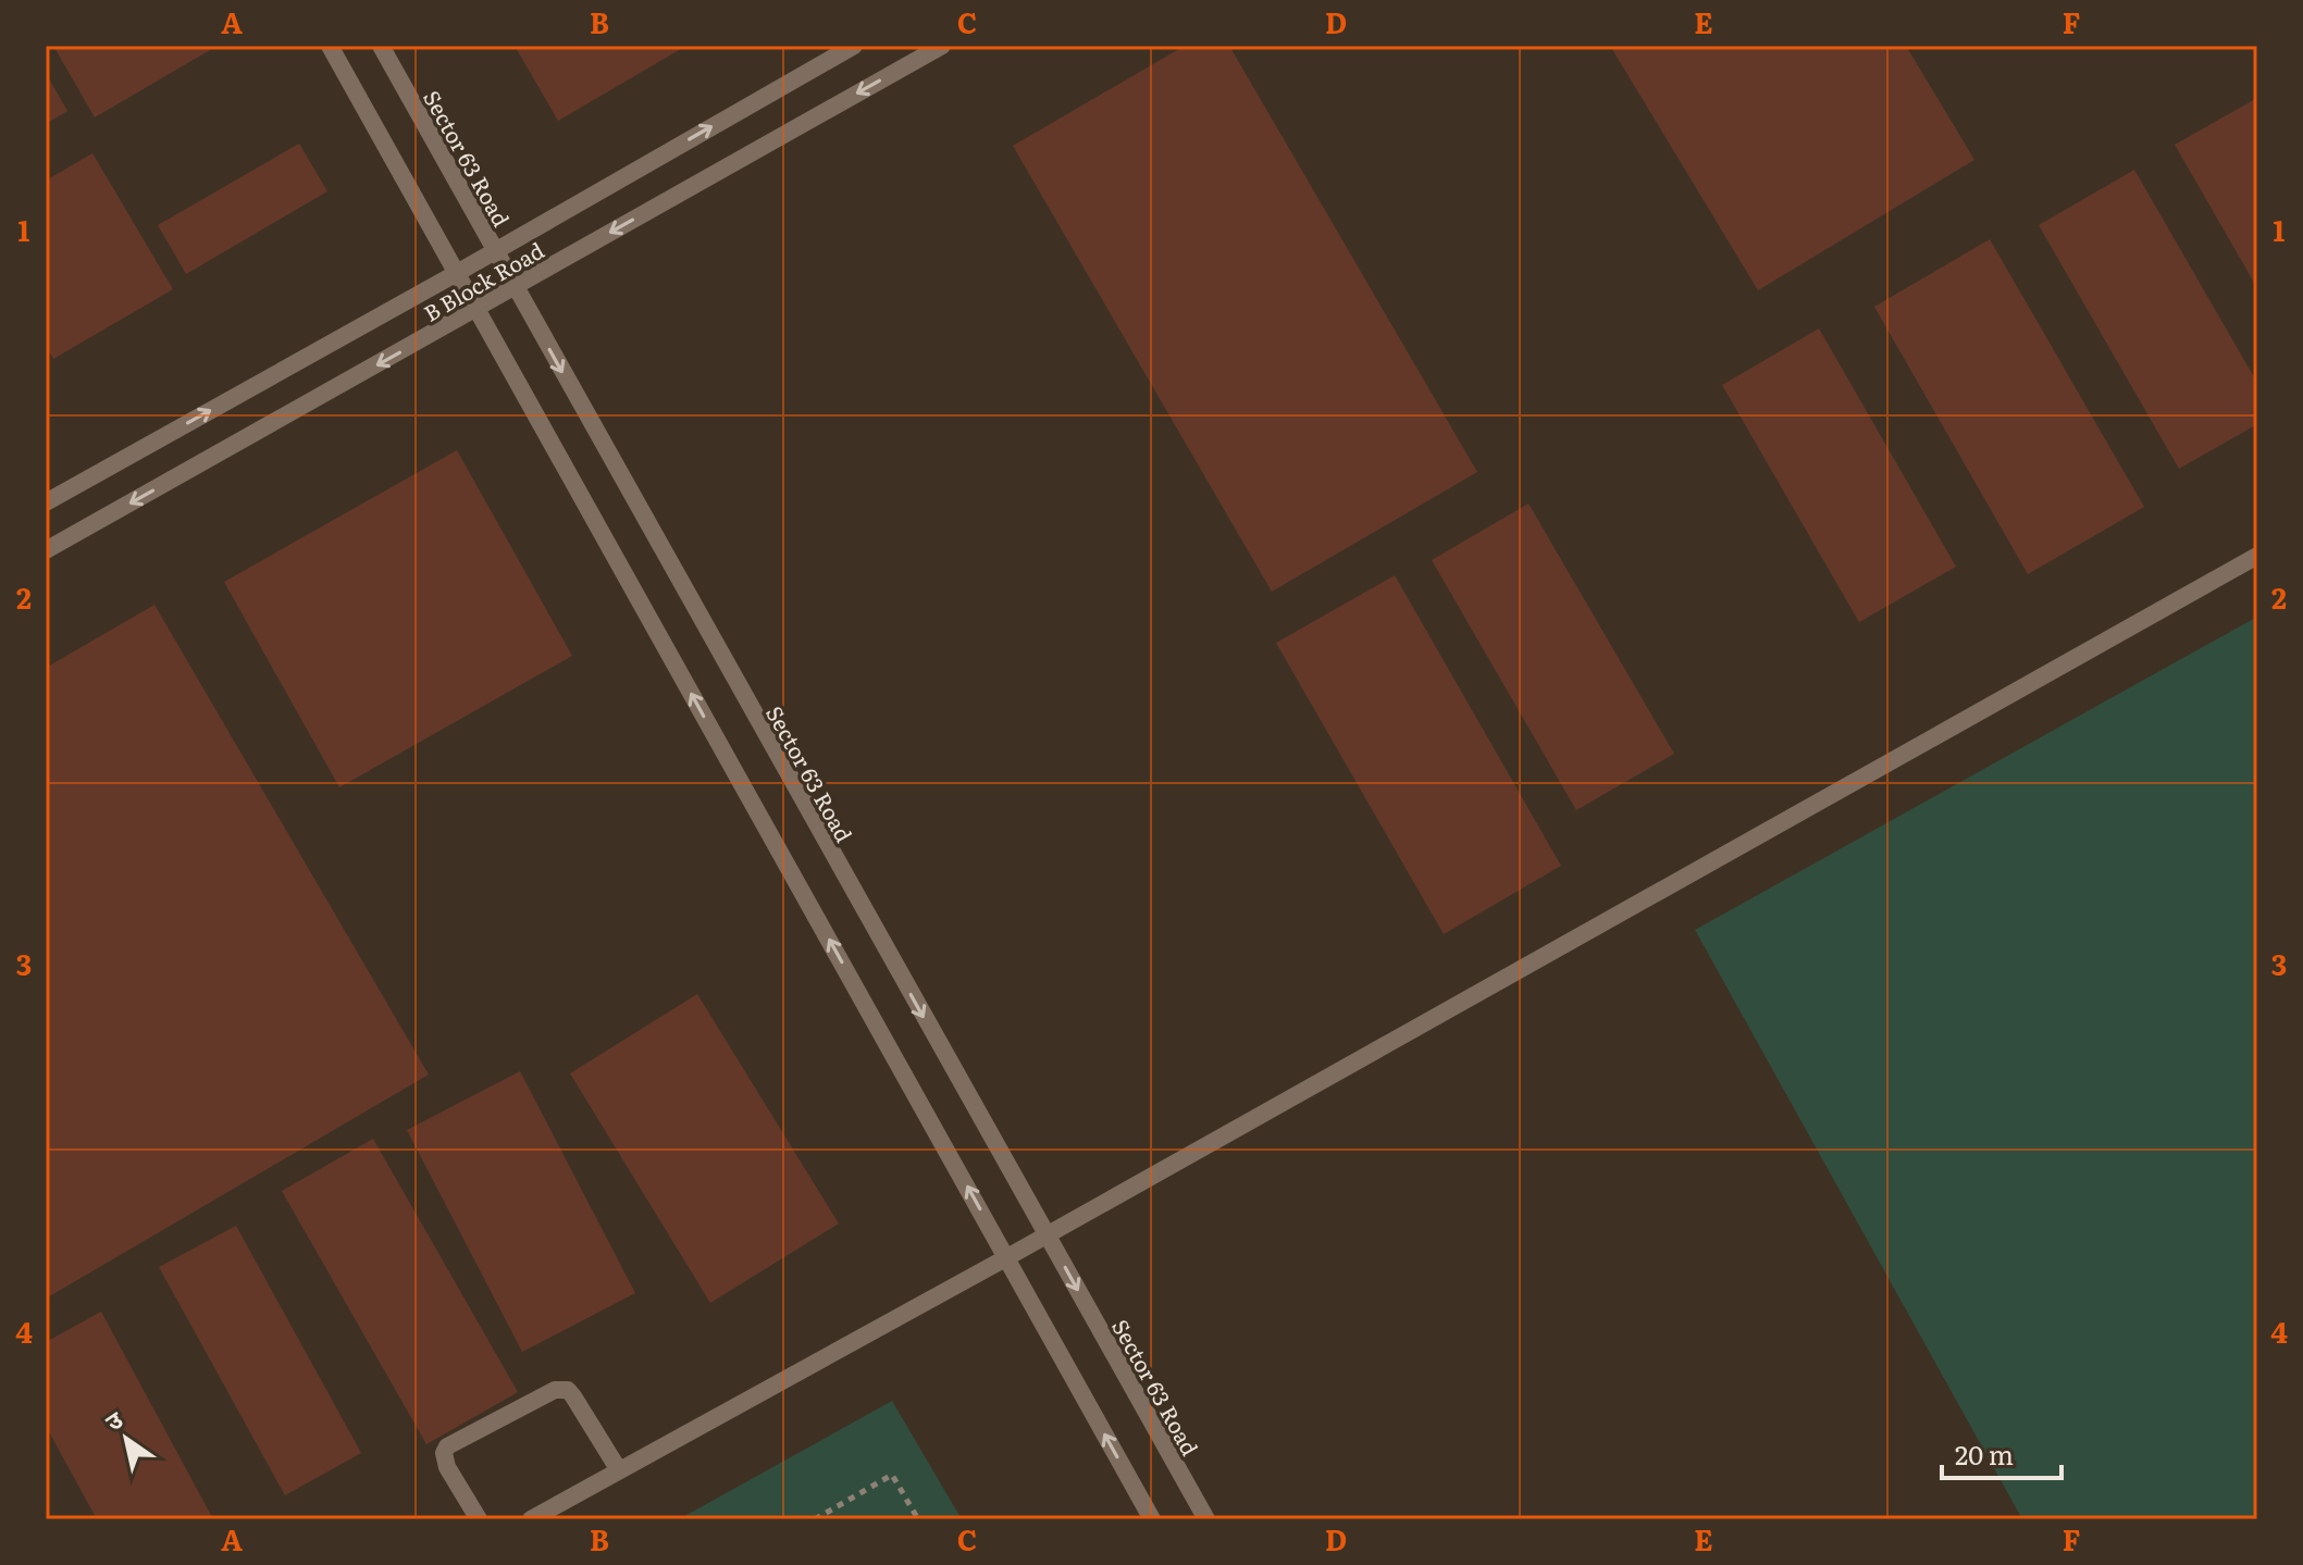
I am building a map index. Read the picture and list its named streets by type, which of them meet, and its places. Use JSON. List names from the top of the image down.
{
  "streets": {
    "street": ["Sector 63 Road", "B Block Road"]
  },
  "crossings": [
    ["Sector 63 Road", "B Block Road"]
  ],
  "scale_bar": "20 m",
  "north": "top left",
  "grid": {
    "columns": [
      "A",
      "B",
      "C",
      "D",
      "E",
      "F"
    ],
    "rows": [
      "1",
      "2",
      "3",
      "4"
    ]
  }
}
